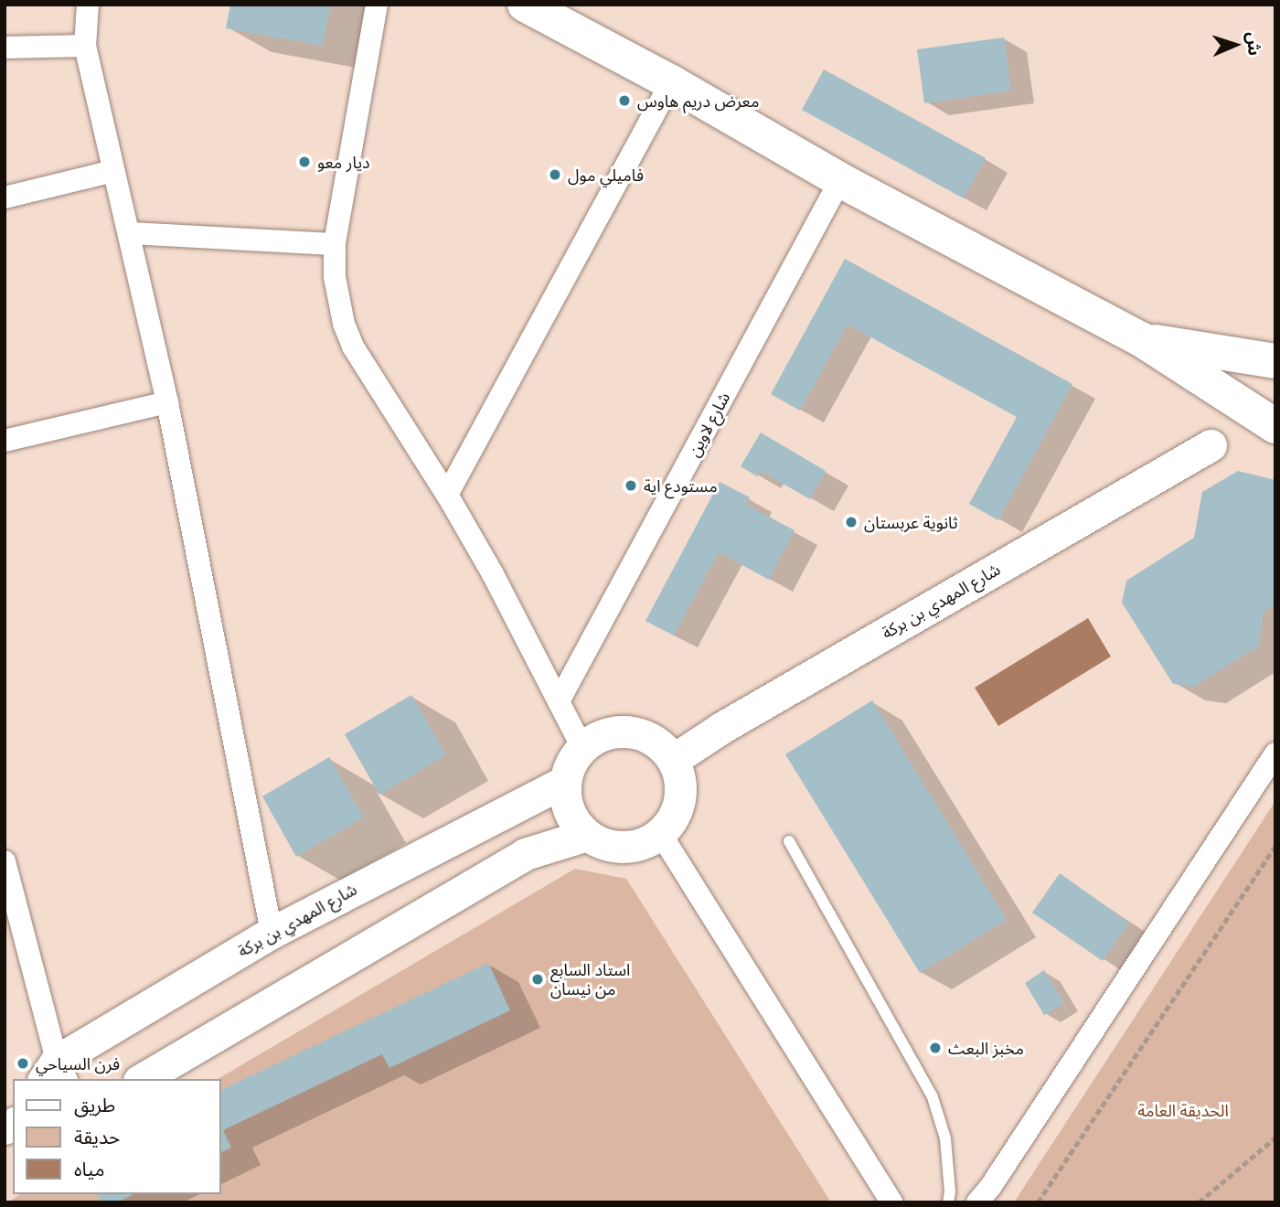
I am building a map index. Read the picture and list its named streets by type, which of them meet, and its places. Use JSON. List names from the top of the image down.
{
  "streets": {
    "street": ["شارع لاوين", "شارع المهدي بن بركة"]
  },
  "parks": ["الحديقة العامة"],
  "places": [
    "معرض دريم هاوس",
    "ديار معو",
    "فاميلي مول",
    "مستودع اية",
    "ثانوية عربستان",
    "استاد السابع من نيسان",
    "مخبز البعث",
    "فرن السياحي"
  ],
  "legend": ["طريق", "حديقة", "مياه"],
  "north": "right"
}
